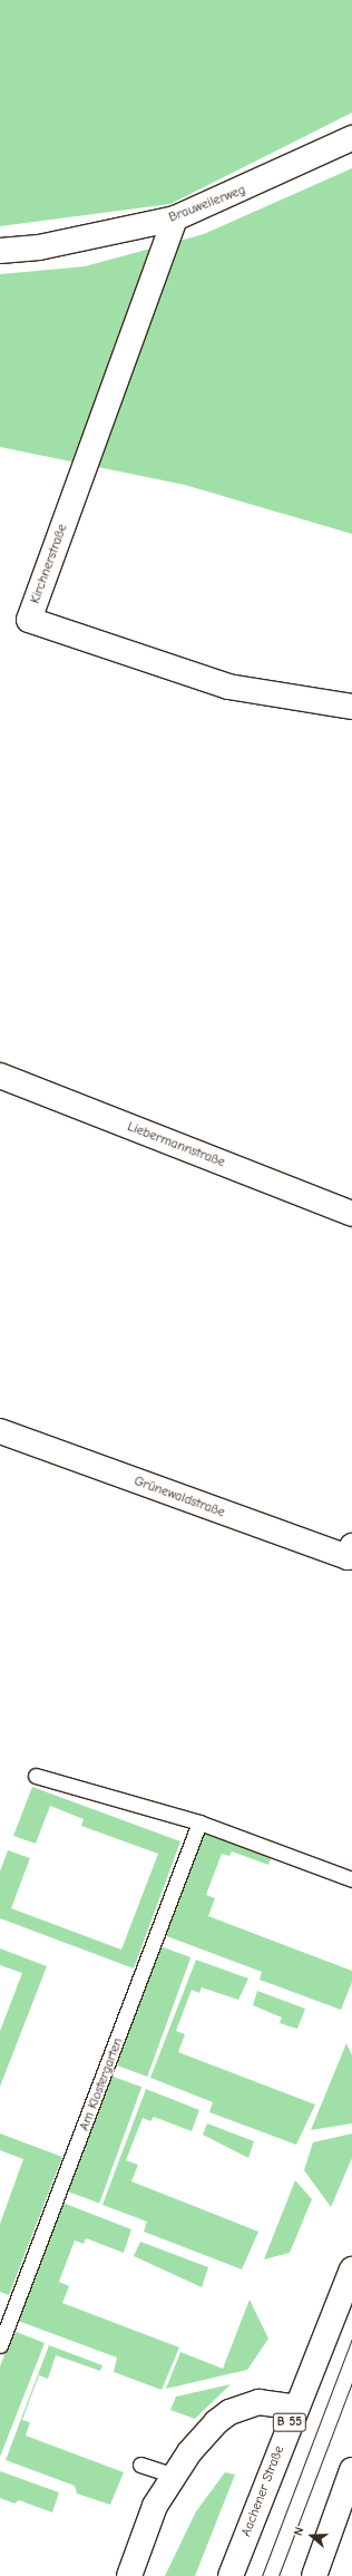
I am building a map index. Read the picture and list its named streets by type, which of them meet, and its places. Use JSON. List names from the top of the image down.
{
  "streets": {
    "street": [
      "Brauweilerweg",
      "Kirchnerstraße",
      "Liebermannstraße",
      "Grünewaldstraße",
      "B 55",
      "Aachener Straße"
    ],
    "lane": ["Am Klostergarten"]
  },
  "crossings": [
    ["Brauweilerweg", "Kirchnerstraße"]
  ],
  "north": "left"
}
